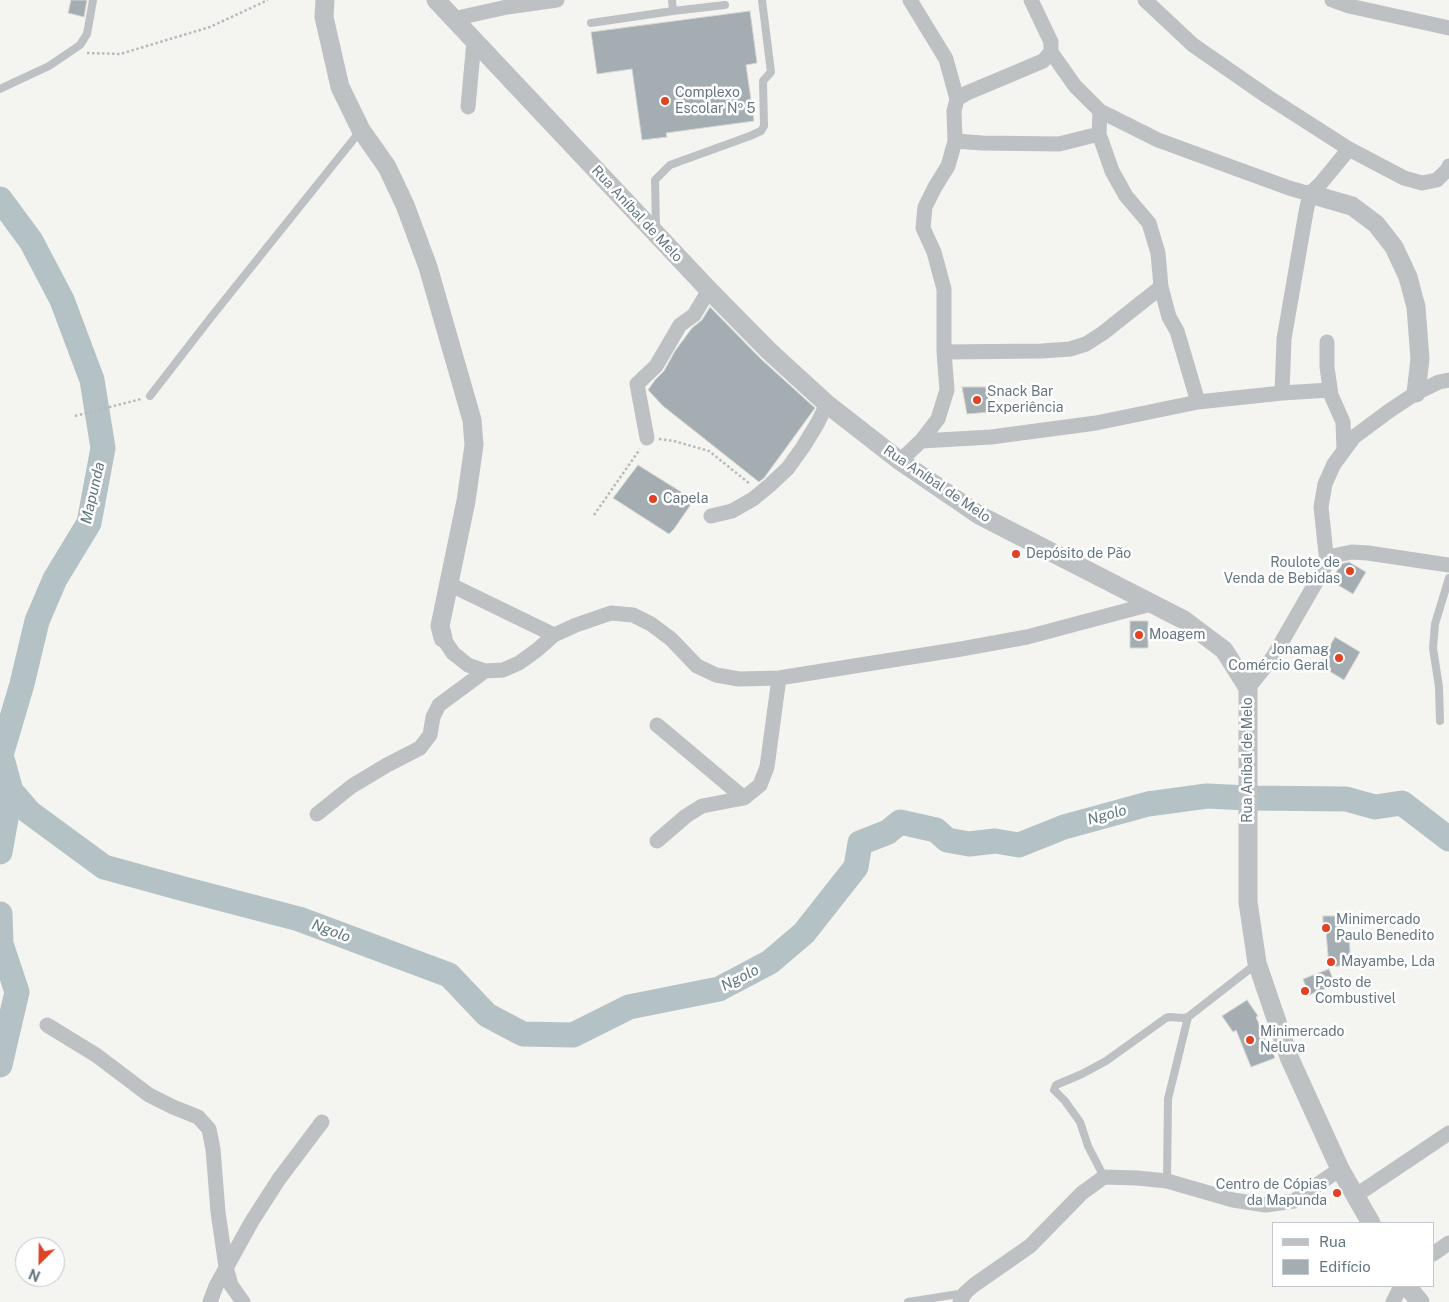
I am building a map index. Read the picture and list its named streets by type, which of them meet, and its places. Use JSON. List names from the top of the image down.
{
  "streets": {
    "street": ["Rua Aníbal de Melo"]
  },
  "water": ["Mapunda", "Ngolo"],
  "places": [
    "Complexo Escolar Nº 5",
    "Snack Bar Experiência",
    "Capela",
    "Depósito de Pão",
    "Roulote de Venda de Bebidas",
    "Moagem",
    "Jonamag Comércio Geral",
    "Minimercado Paulo Benedito",
    "Mayambe, Lda",
    "Posto de Combustivel",
    "Minimercado Neluva",
    "Centro de Cópias da Mapunda"
  ],
  "legend": ["Rua", "Edifício"],
  "north": "bottom left"
}
